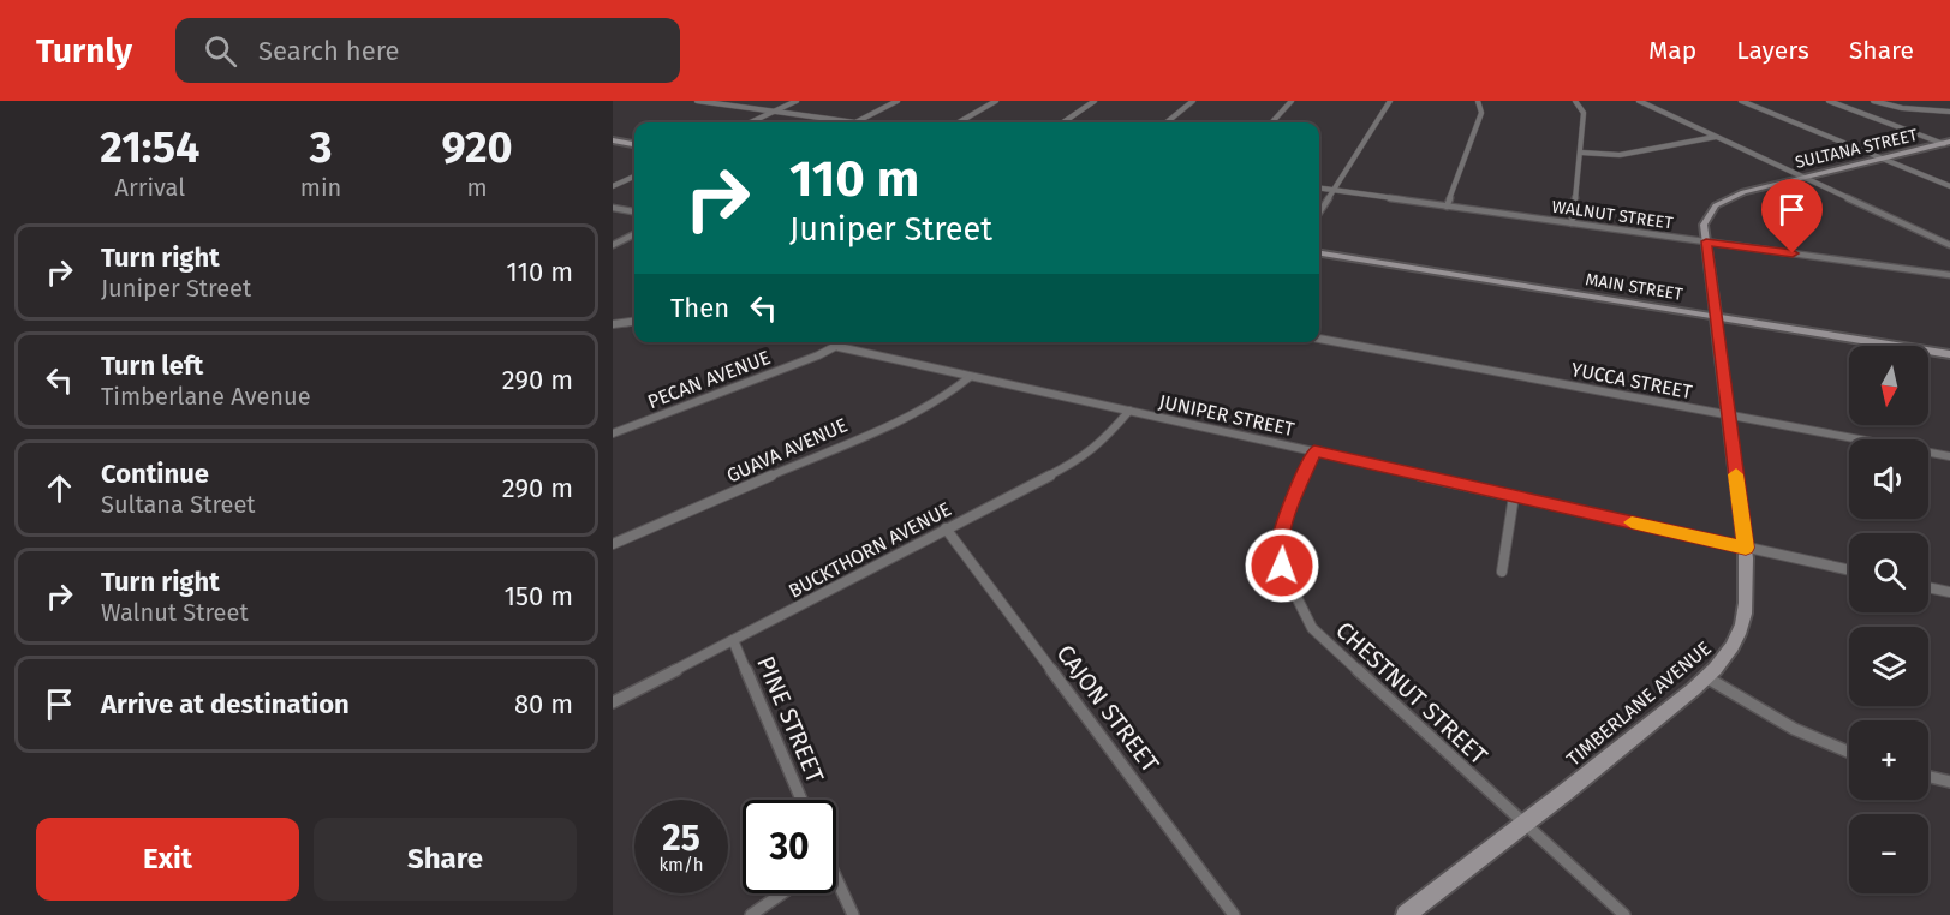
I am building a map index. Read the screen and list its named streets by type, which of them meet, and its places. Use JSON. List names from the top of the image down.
{
  "streets": {
    "street": [
      "SULTANA STREET",
      "WALNUT STREET",
      "MAIN STREET",
      "PECAN AVENUE",
      "YUCCA STREET",
      "JUNIPER STREET",
      "GUAVA AVENUE",
      "BUCKTHORN AVENUE",
      "CHESTNUT STREET",
      "TIMBERLANE AVENUE",
      "CAJON STREET",
      "PINE STREET"
    ]
  },
  "crossings": [
    ["SULTANA STREET", "WALNUT STREET"],
    ["SULTANA STREET", "MAIN STREET"],
    ["SULTANA STREET", "TIMBERLANE AVENUE"],
    ["MAIN STREET", "TIMBERLANE AVENUE"],
    ["PECAN AVENUE", "JUNIPER STREET"],
    ["YUCCA STREET", "TIMBERLANE AVENUE"],
    ["JUNIPER STREET", "GUAVA AVENUE"],
    ["JUNIPER STREET", "BUCKTHORN AVENUE"],
    ["JUNIPER STREET", "CHESTNUT STREET"],
    ["JUNIPER STREET", "TIMBERLANE AVENUE"],
    ["BUCKTHORN AVENUE", "CAJON STREET"],
    ["BUCKTHORN AVENUE", "PINE STREET"],
    ["CHESTNUT STREET", "TIMBERLANE AVENUE"]
  ],
  "north": "bottom",
  "page": {
    "header": "Turnly",
    "search": "Search here",
    "nav": ["Map", "Layers", "Share"],
    "eta": [
      "21:54",
      "Arrival",
      "3",
      "min",
      "920",
      "m"
    ],
    "turn": ["110 m", "Juniper Street"],
    "list": [
      {
        "name": "Turn right",
        "note": "Juniper Street",
        "value": "110 m"
      },
      {
        "name": "Turn left",
        "note": "Timberlane Avenue",
        "value": "290 m"
      },
      {
        "name": "Continue",
        "note": "Sultana Street",
        "value": "290 m"
      },
      {
        "name": "Turn right",
        "note": "Walnut Street",
        "value": "150 m"
      },
      {
        "name": "Arrive at destination",
        "value": "80 m"
      }
    ],
    "then": "Then",
    "map_buttons": ["+", "−"],
    "speed": "25 km/h",
    "limit": "30",
    "buttons": ["Exit", "Share"]
  }
}
